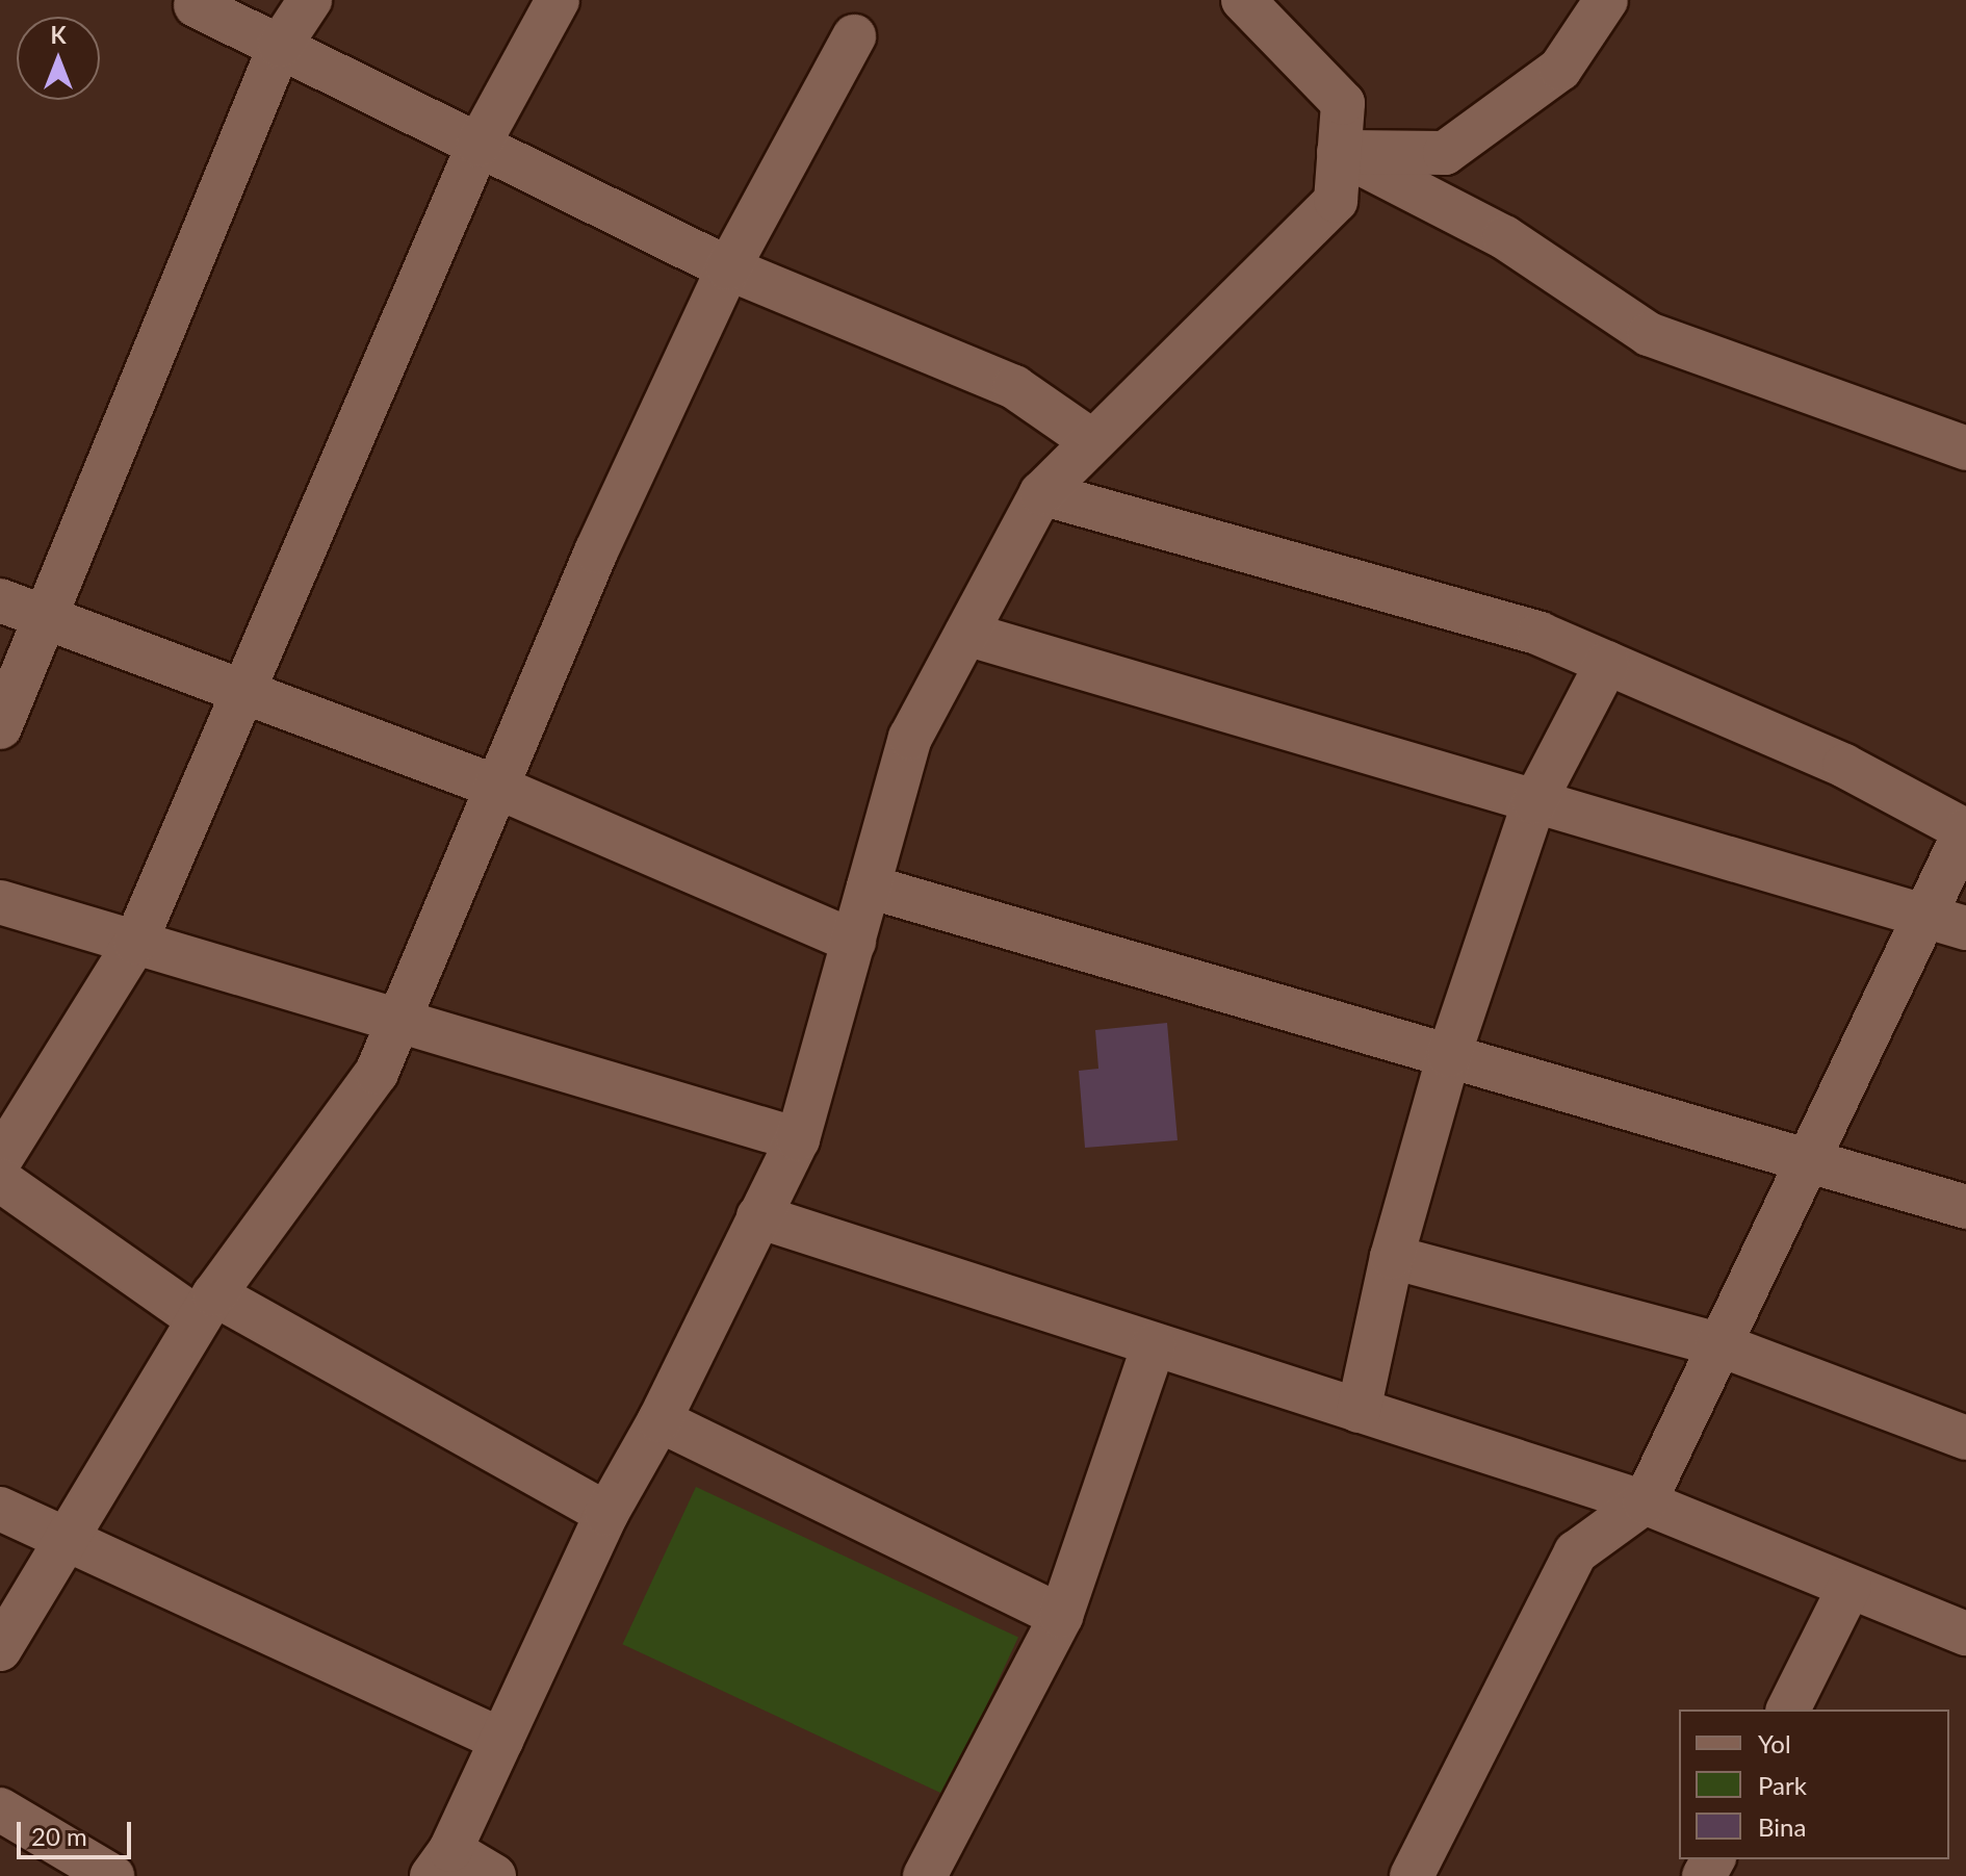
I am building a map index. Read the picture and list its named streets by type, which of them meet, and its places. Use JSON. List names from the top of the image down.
{
  "legend": ["Yol", "Park", "Bina"],
  "scale_bar": "20 m",
  "north": "top"
}
